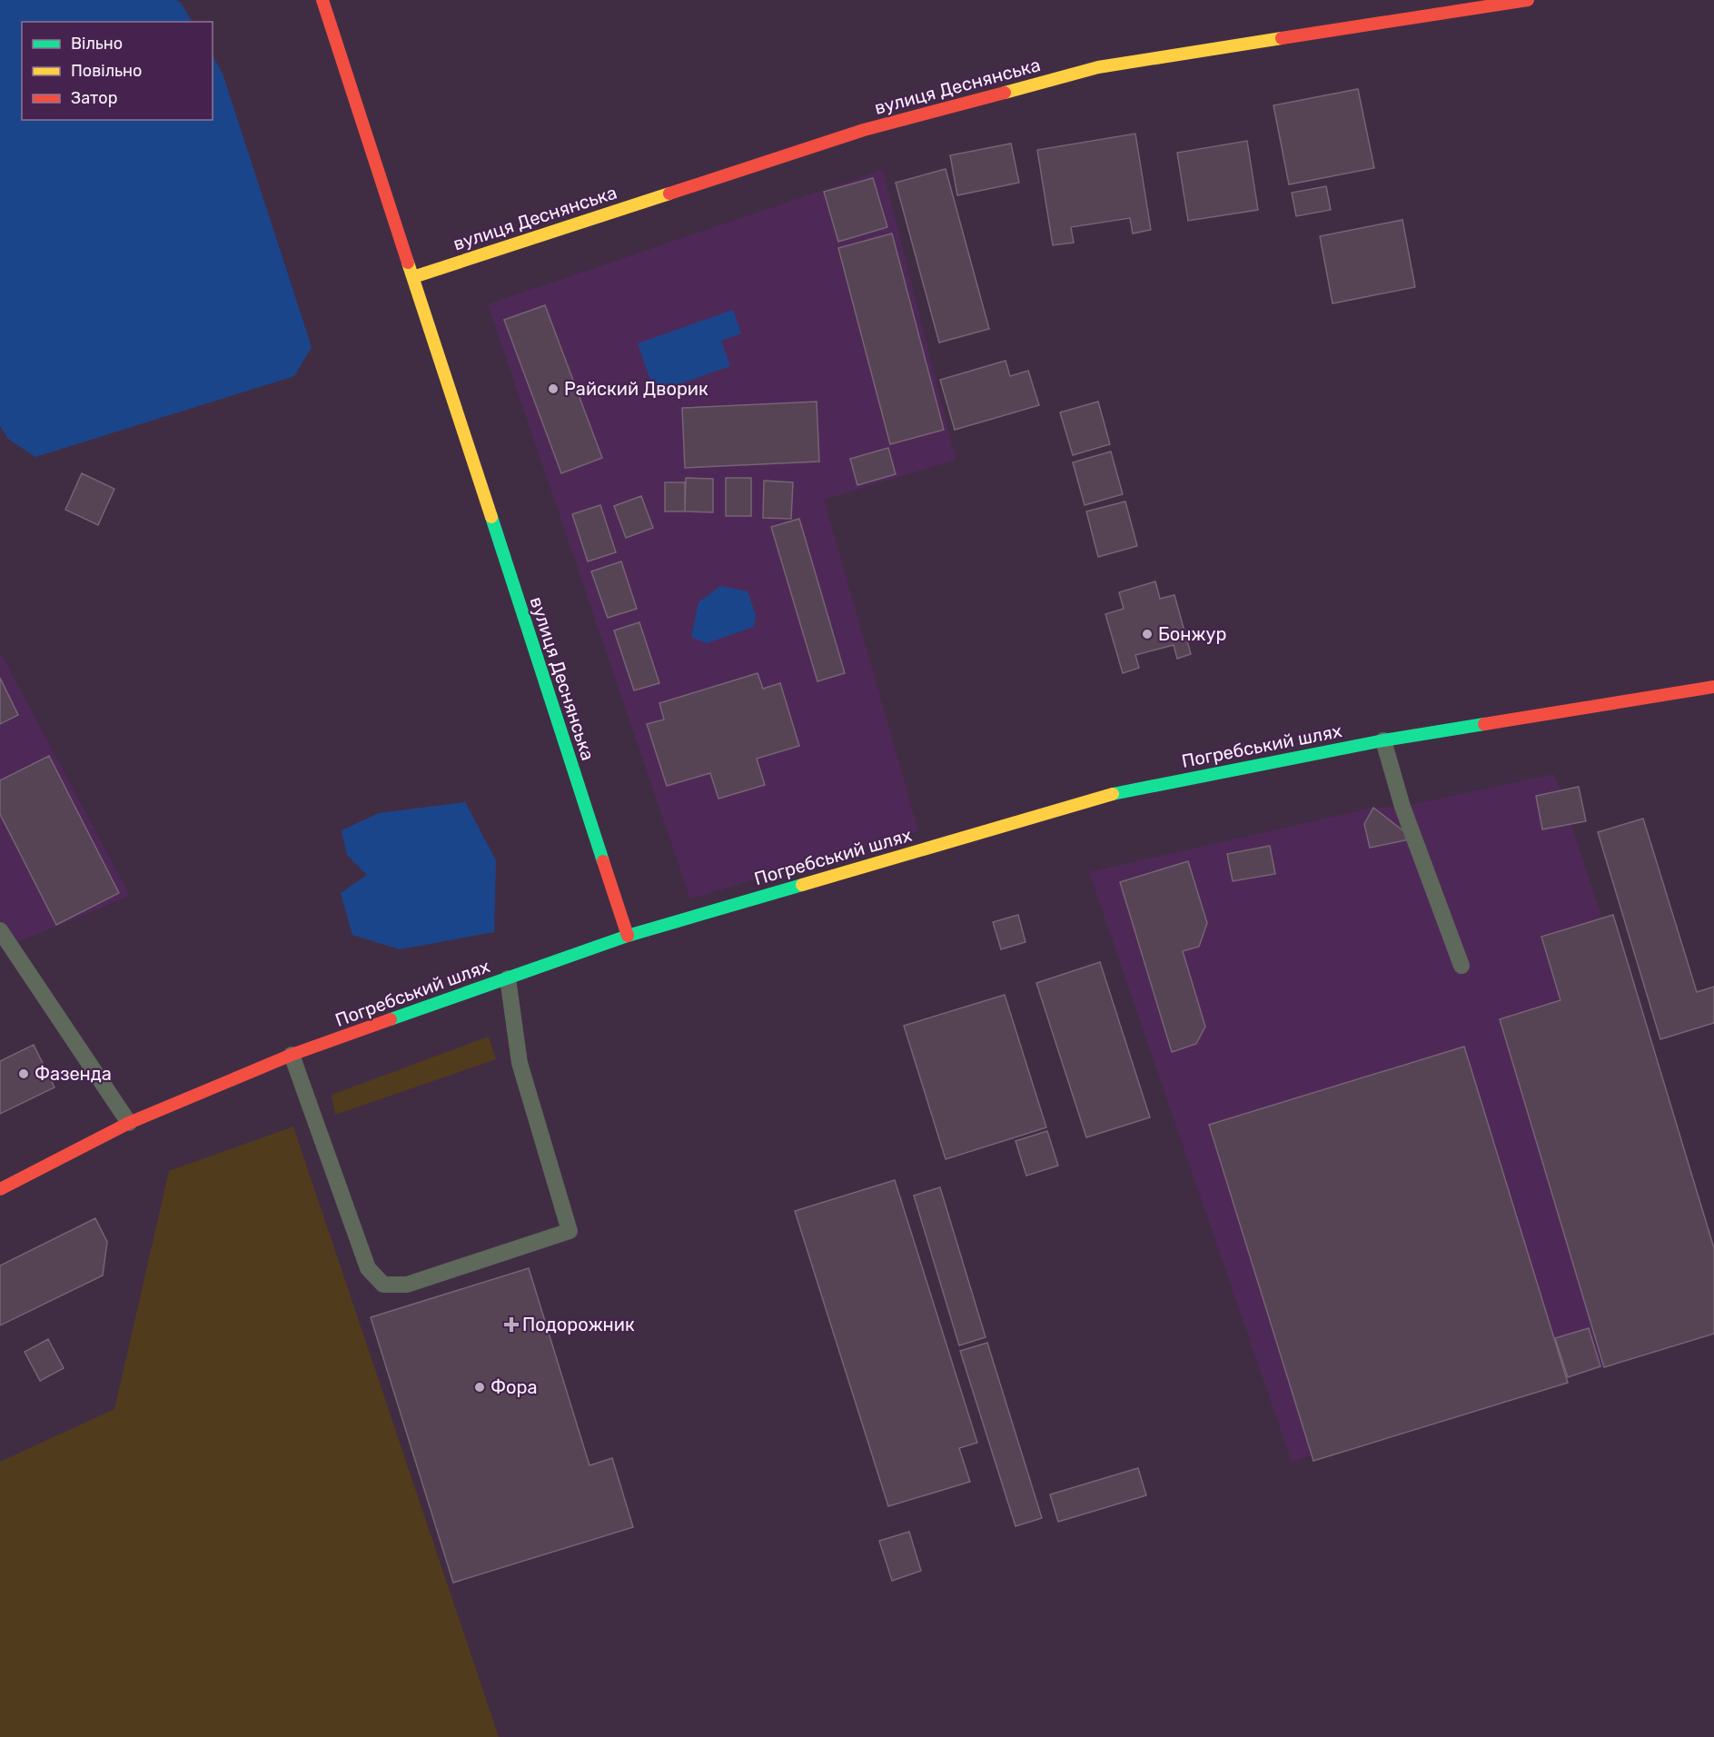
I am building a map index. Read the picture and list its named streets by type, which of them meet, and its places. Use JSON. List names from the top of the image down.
{
  "streets": {
    "street": ["вулиця Деснянська", "Погребський шлях"]
  },
  "crossings": [
    ["вулиця Деснянська", "Погребський шлях"]
  ],
  "places": {
    "other": [
      "Райский Дворик",
      "Бонжур",
      "Фазенда",
      "Фора"
    ],
    "health": ["Подорожник"]
  },
  "legend": ["Вільно", "Повільно", "Затор"]
}
